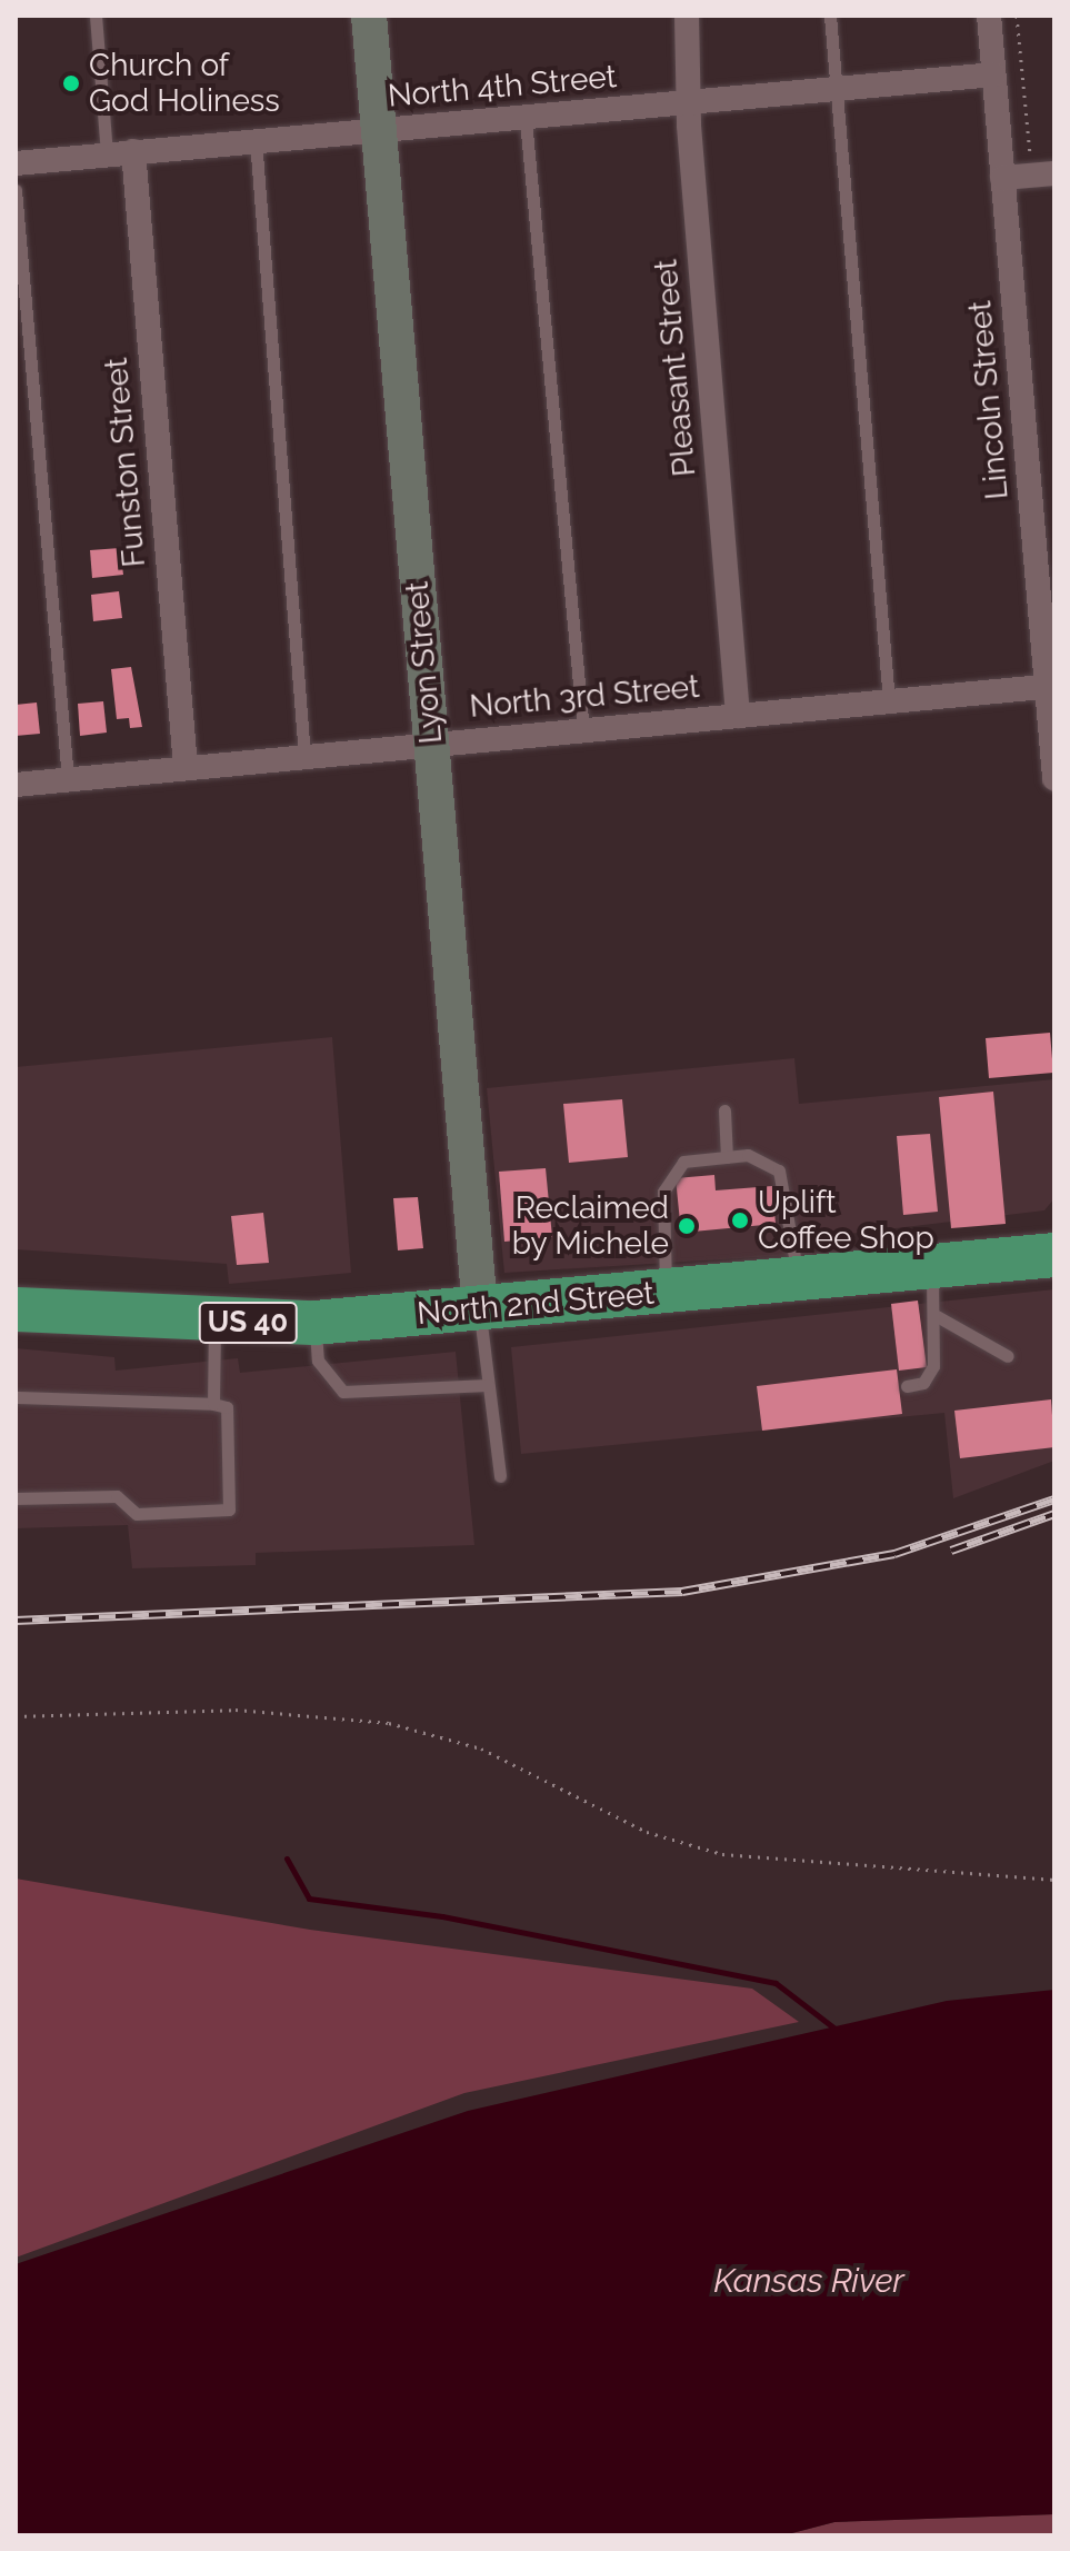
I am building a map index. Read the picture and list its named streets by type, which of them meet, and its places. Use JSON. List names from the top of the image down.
{
  "streets": {
    "highway": ["North 2nd Street", "US 40"],
    "street": [
      "North 4th Street",
      "Pleasant Street",
      "Lincoln Street",
      "Funston Street",
      "Lyon Street",
      "North 3rd Street"
    ]
  },
  "crossings": [
    ["North 4th Street", "Pleasant Street"],
    ["North 4th Street", "Lincoln Street"],
    ["North 4th Street", "Funston Street"],
    ["North 4th Street", "Lyon Street"],
    ["Pleasant Street", "North 3rd Street"],
    ["Lincoln Street", "North 3rd Street"],
    ["Funston Street", "North 3rd Street"],
    ["Lyon Street", "North 3rd Street"],
    ["Lyon Street", "North 2nd Street"]
  ],
  "water": ["Kansas River"],
  "places": ["Church of God Holiness", "Uplift Coffee Shop", "Reclaimed by Michele"]
}
